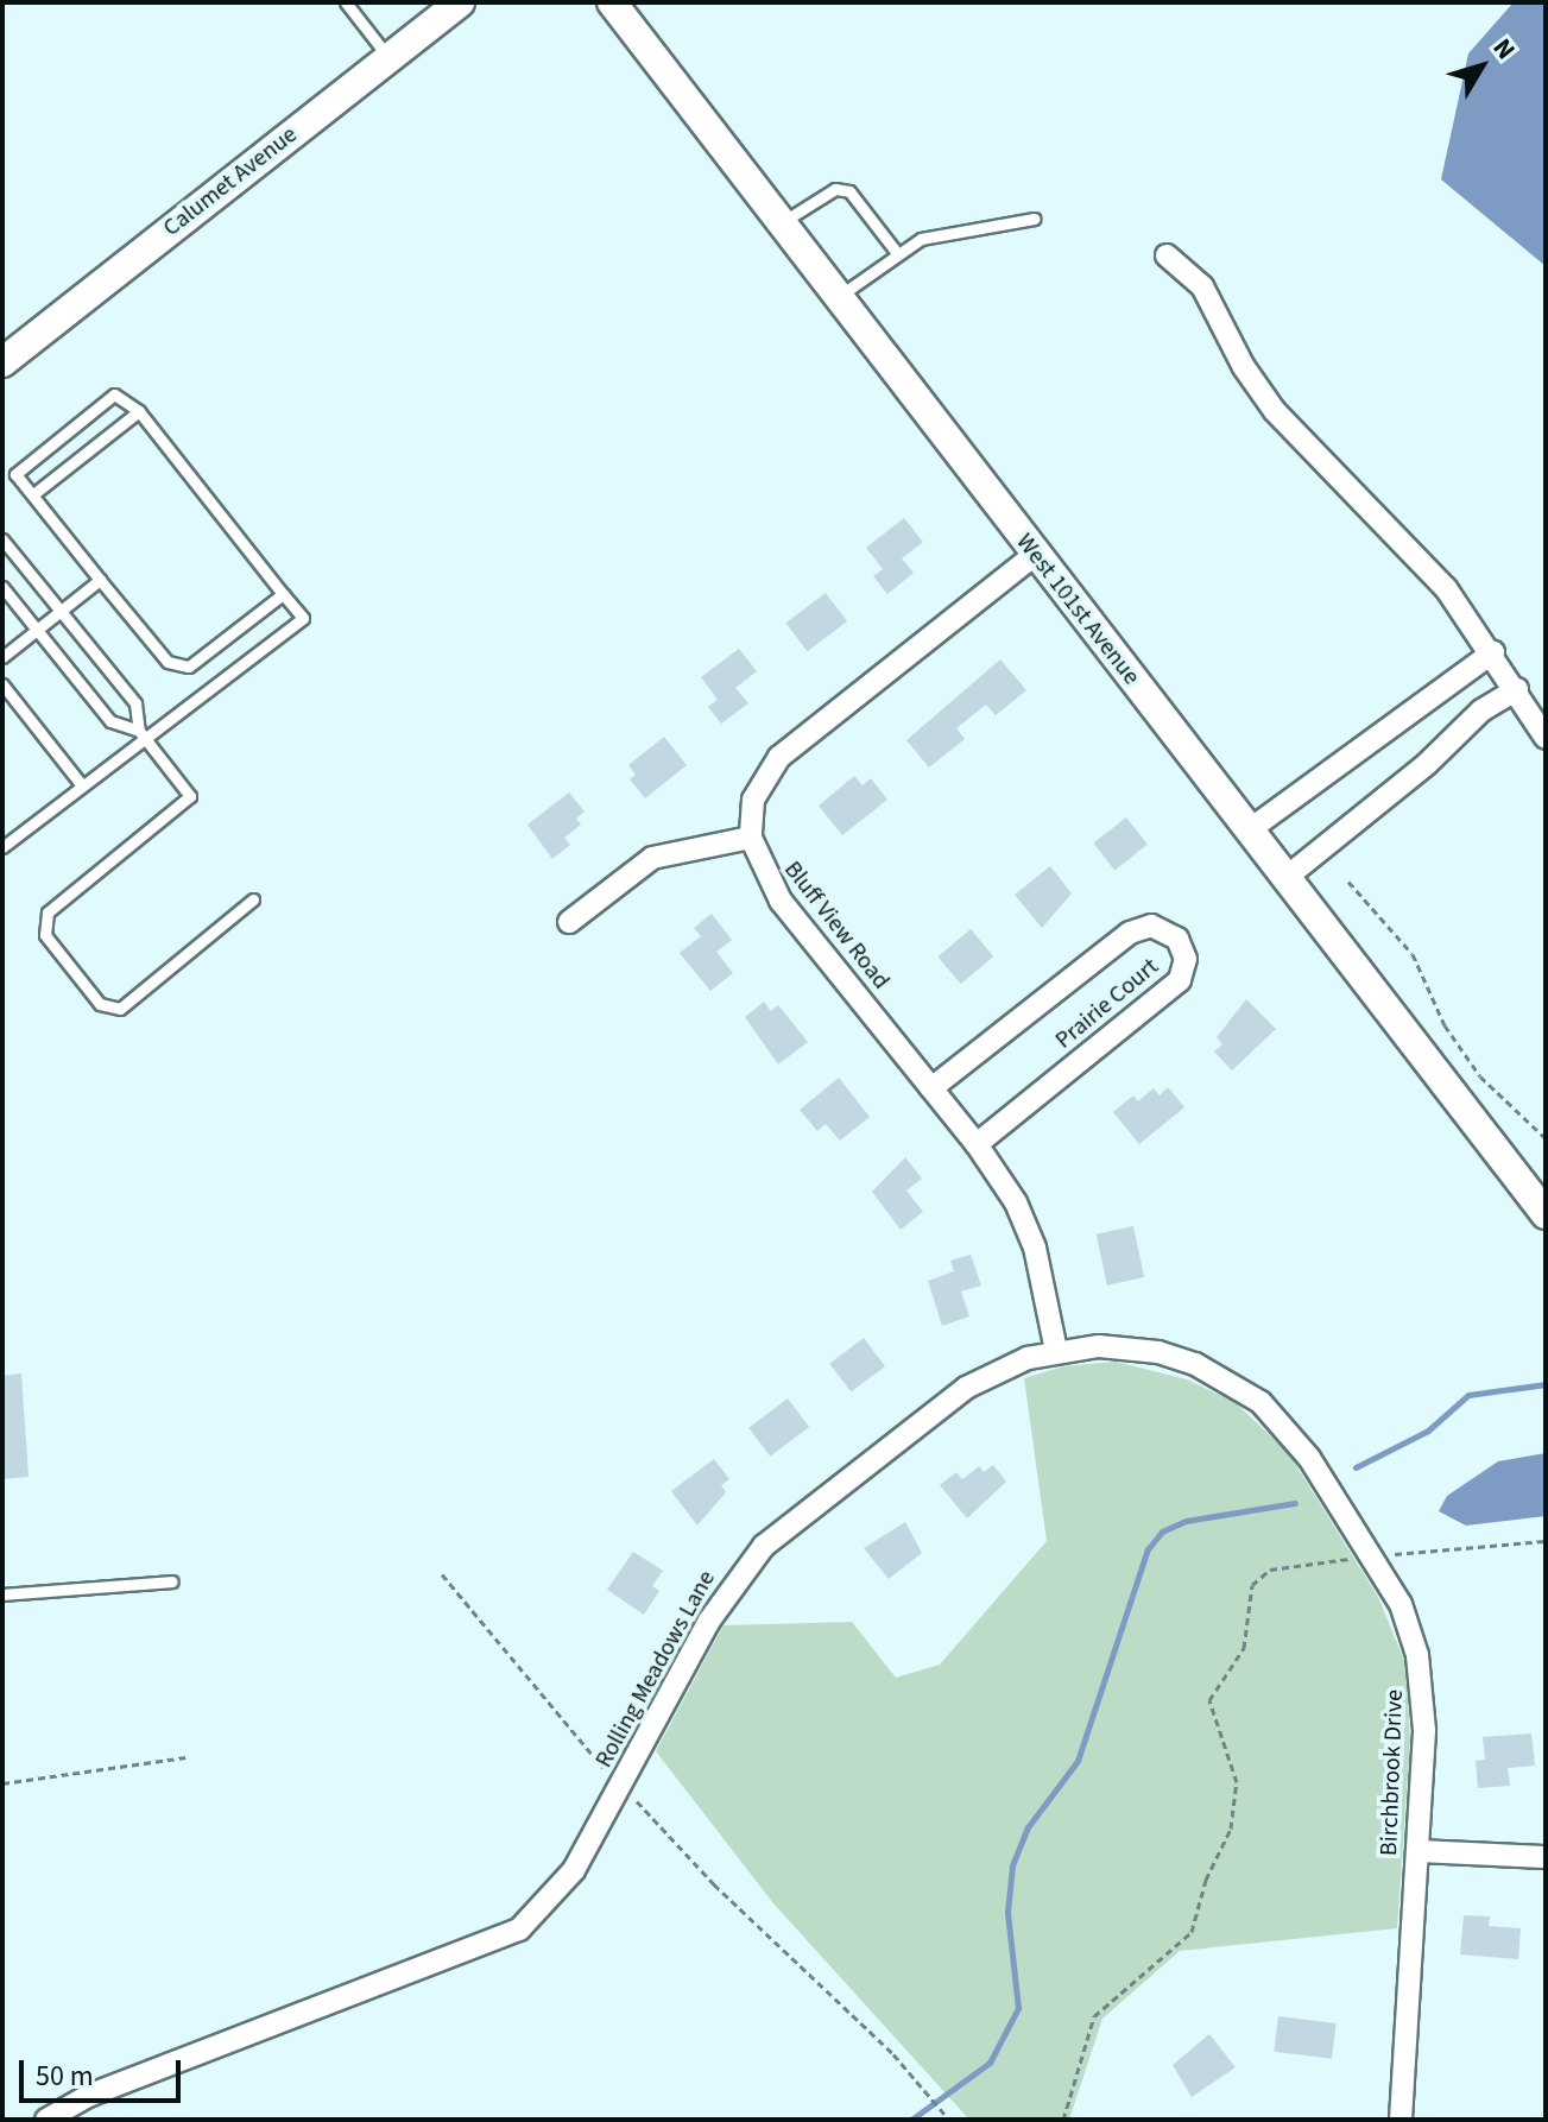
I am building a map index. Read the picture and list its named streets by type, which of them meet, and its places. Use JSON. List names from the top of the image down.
{
  "streets": {
    "street": [
      "Calumet Avenue",
      "West 101st Avenue",
      "Bluff View Road",
      "Prairie Court",
      "Rolling Meadows Lane",
      "Birchbrook Drive"
    ]
  },
  "crossings": [
    ["Bluff View Road", "Prairie Court"],
    ["Bluff View Road", "Rolling Meadows Lane"],
    ["Rolling Meadows Lane", "Birchbrook Drive"]
  ],
  "scale_bar": "50 m",
  "north": "top right"
}
